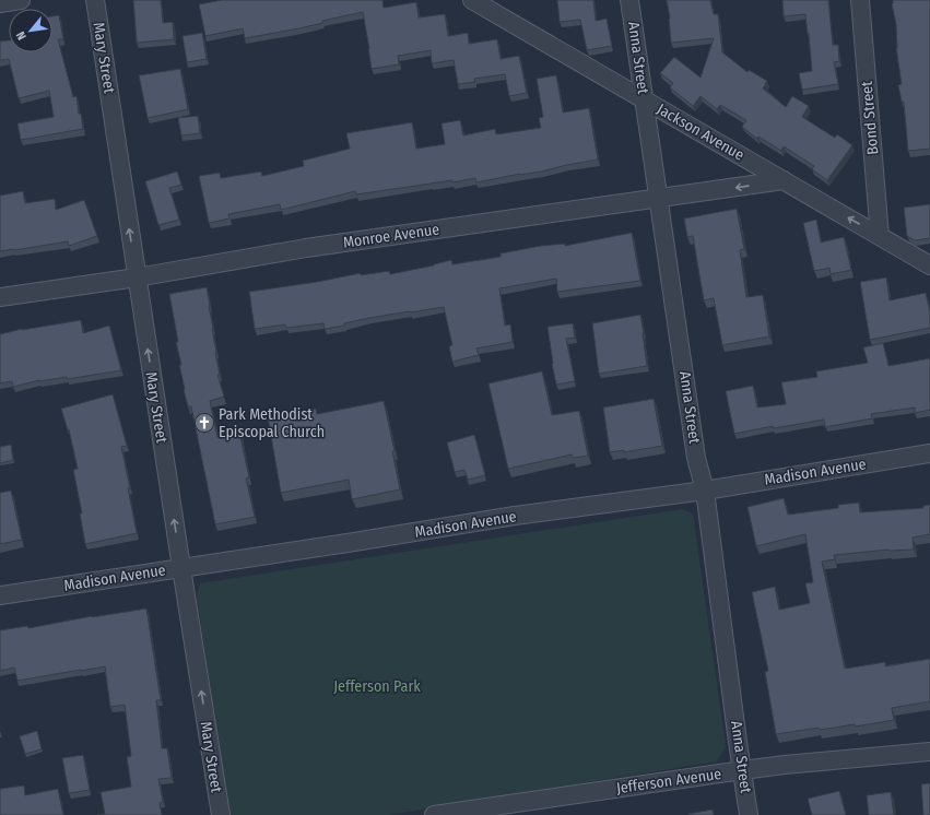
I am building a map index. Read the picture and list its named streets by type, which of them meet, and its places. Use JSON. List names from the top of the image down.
{
  "streets": {
    "street": [
      "Mary Street",
      "Anna Street",
      "Bond Street",
      "Jackson Avenue",
      "Monroe Avenue",
      "Madison Avenue",
      "Jefferson Avenue"
    ]
  },
  "crossings": [
    ["Mary Street", "Monroe Avenue"],
    ["Mary Street", "Madison Avenue"],
    ["Anna Street", "Jackson Avenue"],
    ["Anna Street", "Monroe Avenue"],
    ["Anna Street", "Madison Avenue"],
    ["Anna Street", "Jefferson Avenue"],
    ["Bond Street", "Jackson Avenue"],
    ["Jackson Avenue", "Monroe Avenue"]
  ],
  "one_way": ["Mary Street"],
  "parks": ["Jefferson Park"],
  "places": {
    "church": ["Park Methodist Episcopal Church"]
  },
  "north": "bottom left"
}
